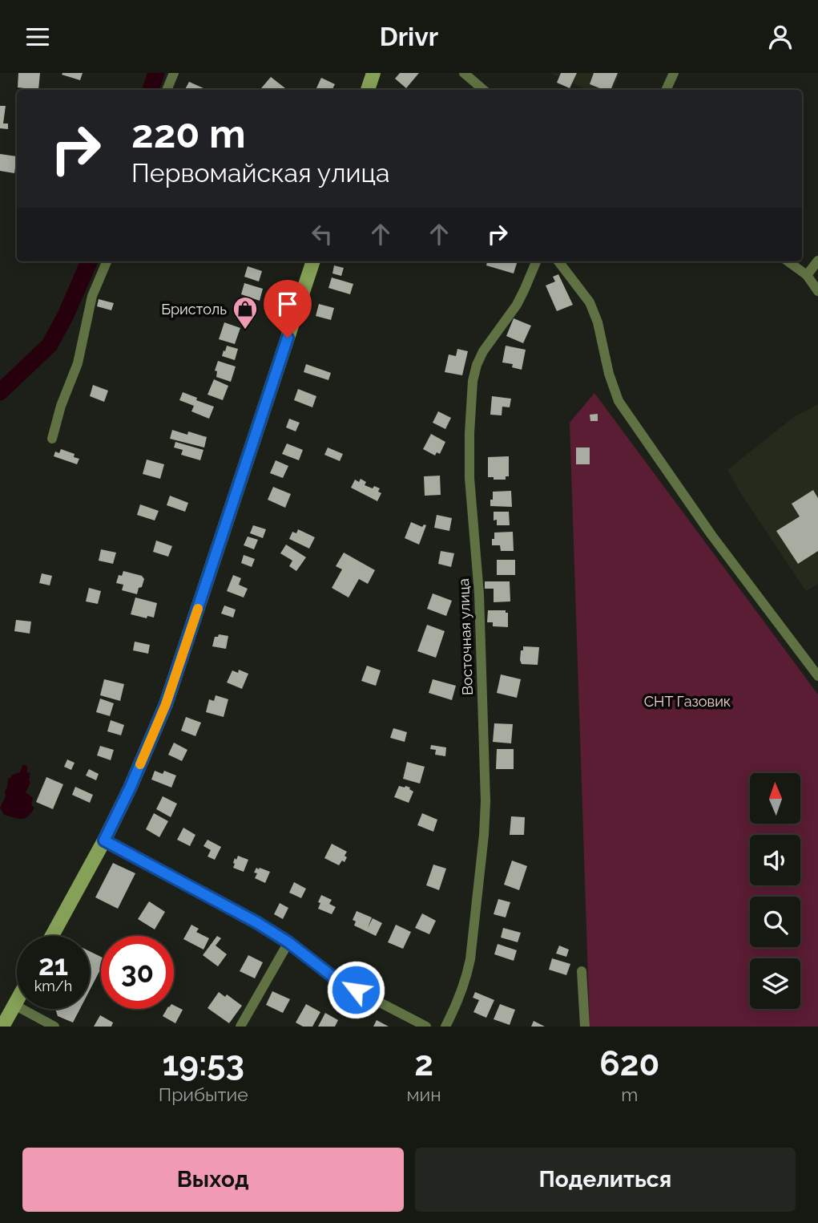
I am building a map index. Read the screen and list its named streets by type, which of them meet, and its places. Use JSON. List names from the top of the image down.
{
  "streets": {
    "street": ["Восточная улица"]
  },
  "parks": ["СНТ Газовик"],
  "places": {
    "shop": ["Бристоль"]
  },
  "north": "top",
  "page": {
    "header": "Drivr",
    "turn": ["220 m", "Первомайская улица"],
    "speed": "21 km/h",
    "limit": "30",
    "eta": [
      "19:53",
      "Прибытие",
      "2",
      "мин",
      "620",
      "m"
    ],
    "buttons": ["Выход", "Поделиться"]
  }
}
